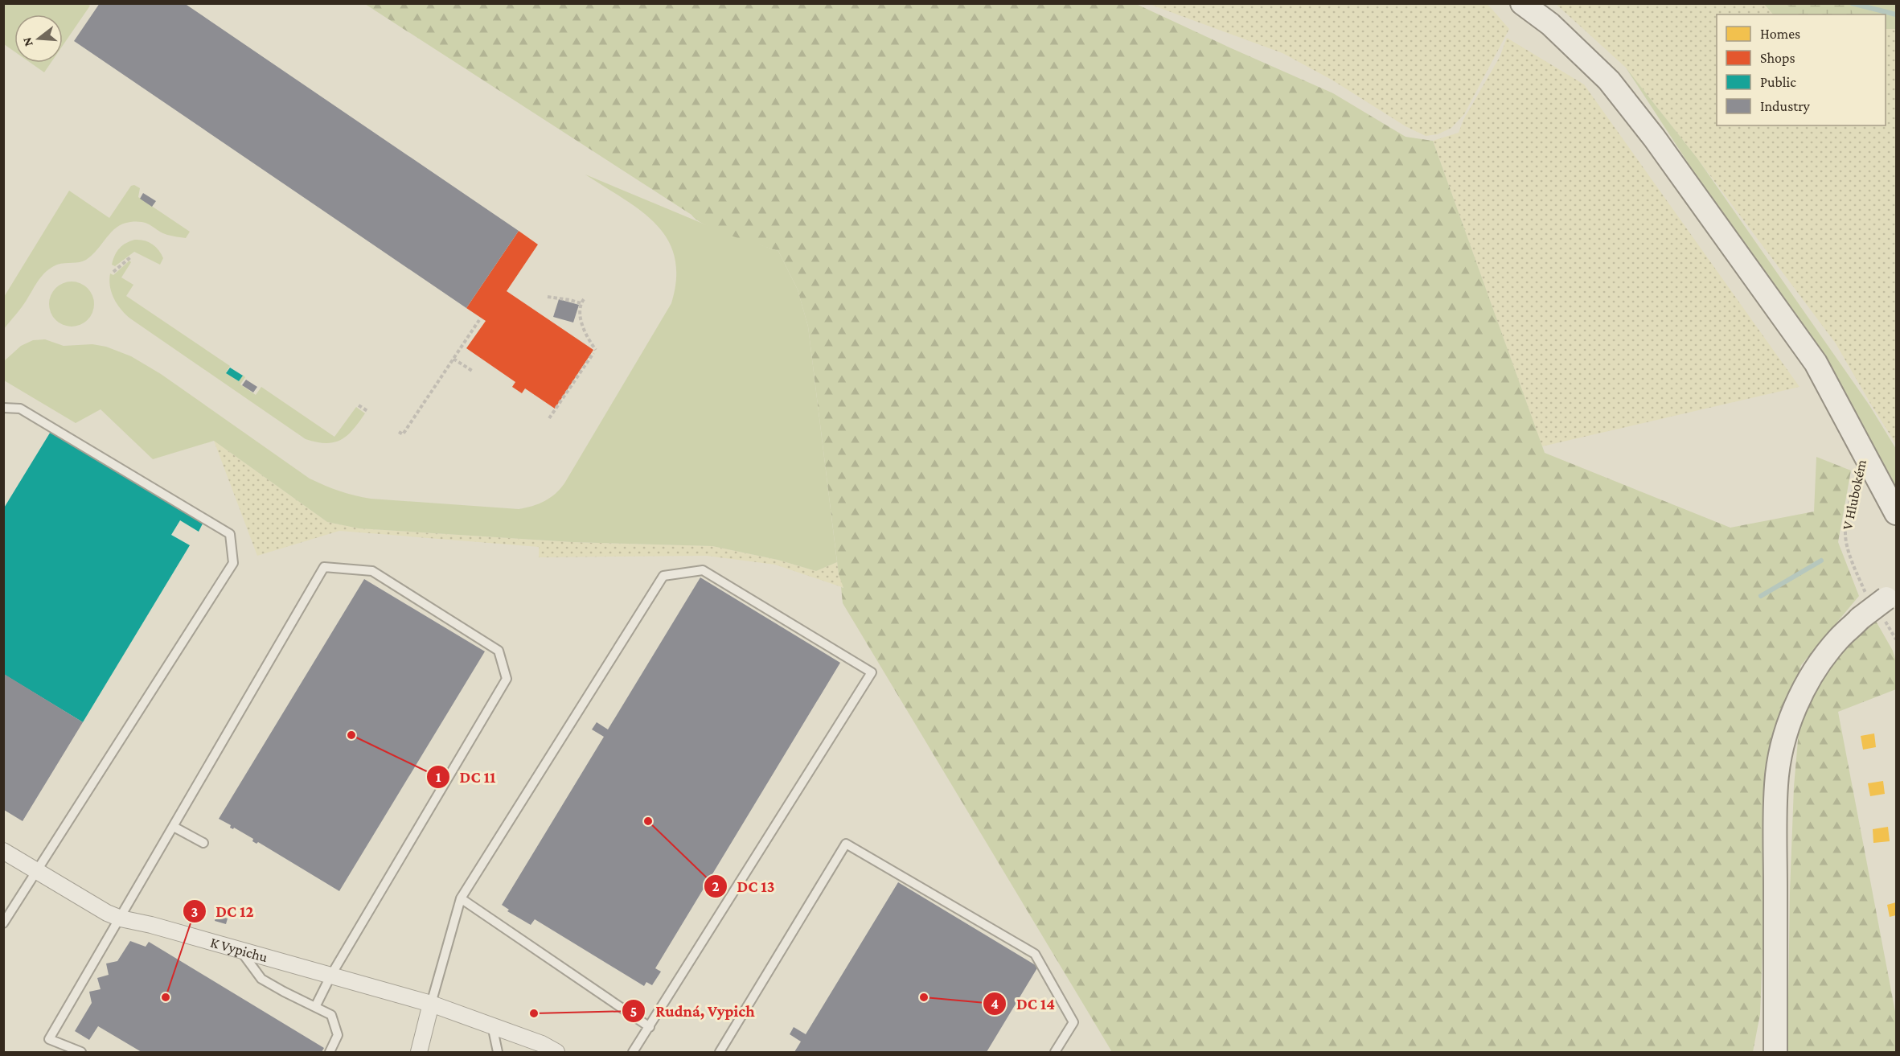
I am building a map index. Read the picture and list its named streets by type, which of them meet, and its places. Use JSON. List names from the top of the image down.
{
  "streets": {
    "street": ["K Vypichu"],
    "path": ["V Hlubokém"]
  },
  "places": [
    "DC 11",
    "DC 13",
    "DC 12",
    "DC 14",
    "Rudná, Vypich"
  ],
  "legend": [
    "Homes",
    "Shops",
    "Public",
    "Industry"
  ],
  "north": "left"
}
